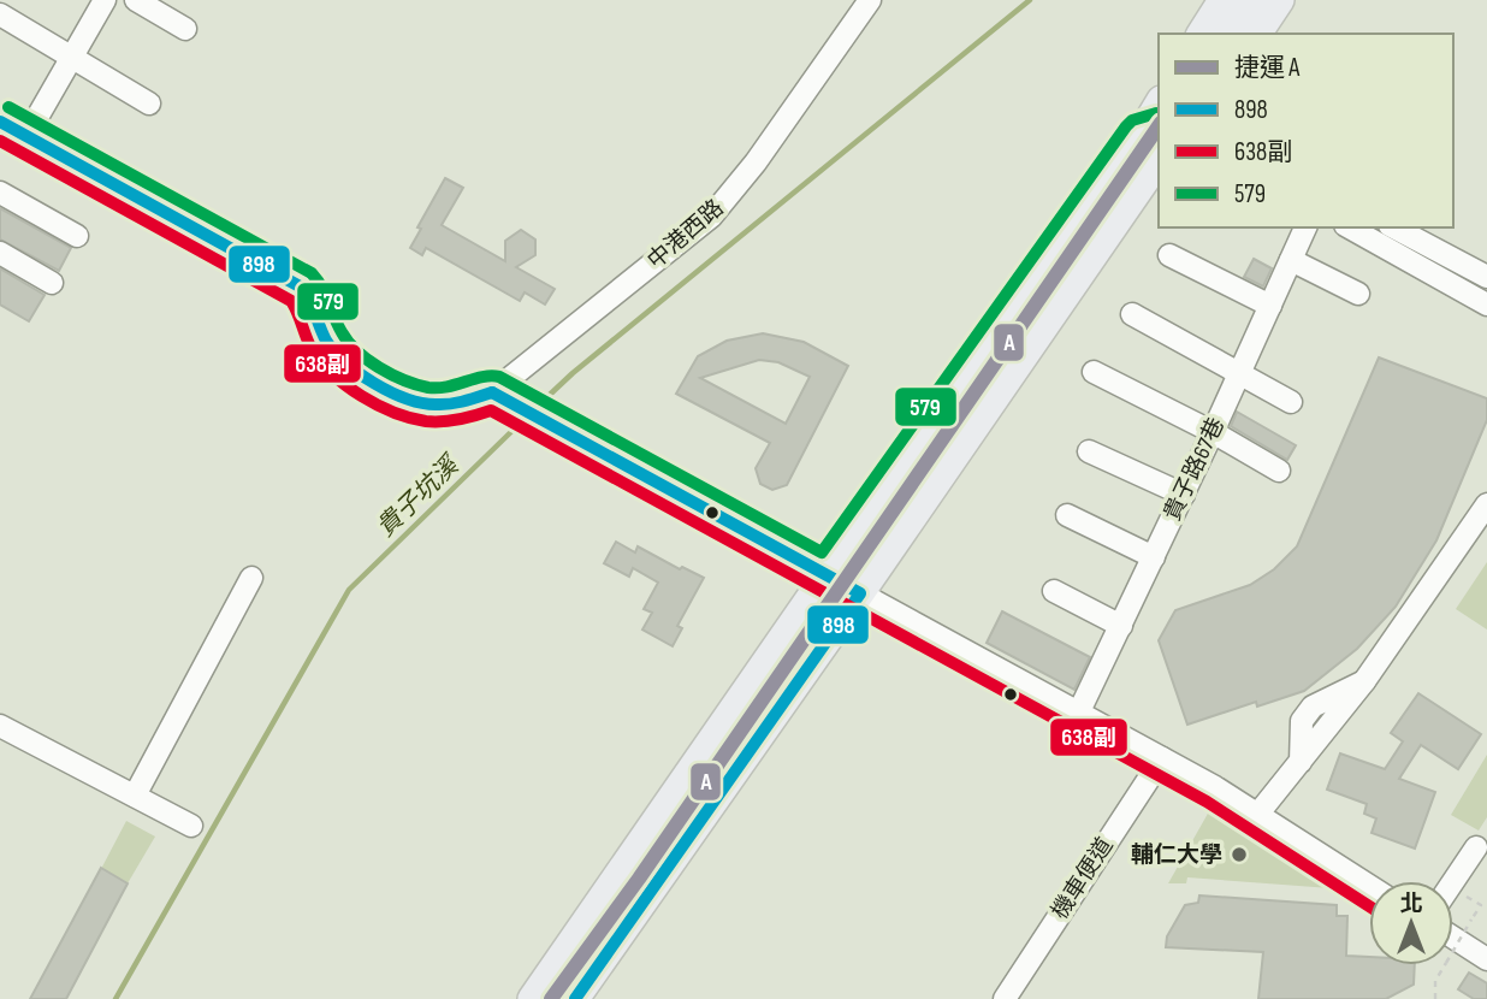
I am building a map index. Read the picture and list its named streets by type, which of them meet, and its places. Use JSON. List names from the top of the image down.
{
  "streets": {
    "street": ["中港西路", "貴子路67巷", "機車便道"]
  },
  "water": ["貴子坑溪"],
  "places": ["輔仁大學"],
  "lines": [
    "transit line 579",
    "transit line 898",
    "metro line A",
    "transit line 638副"
  ],
  "legend": [
    "捷運 A",
    "898",
    "638副",
    "579"
  ],
  "north": "top"
}
